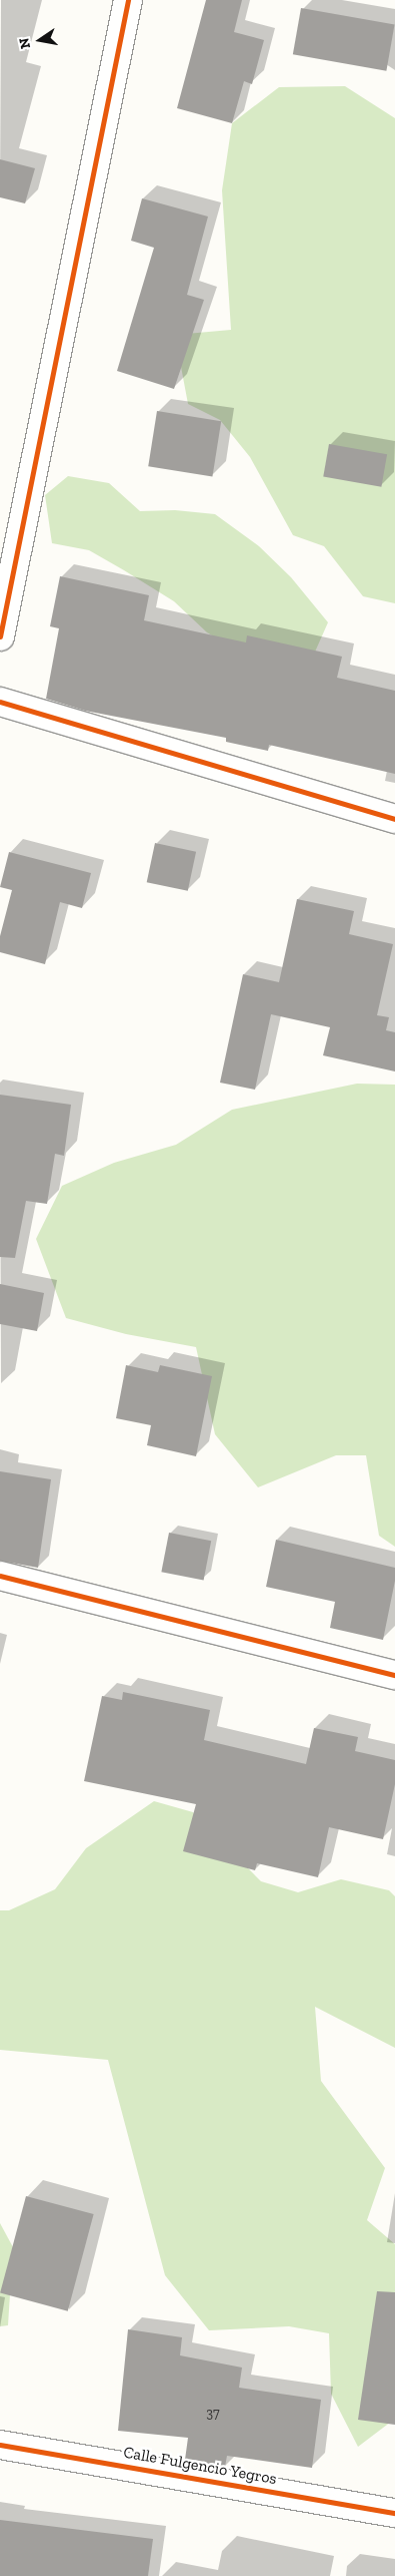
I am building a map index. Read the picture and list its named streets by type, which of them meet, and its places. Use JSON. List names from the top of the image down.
{
  "streets": {
    "street": ["Calle Fulgencio Yegros"]
  },
  "house_numbers": ["37"],
  "north": "left"
}
